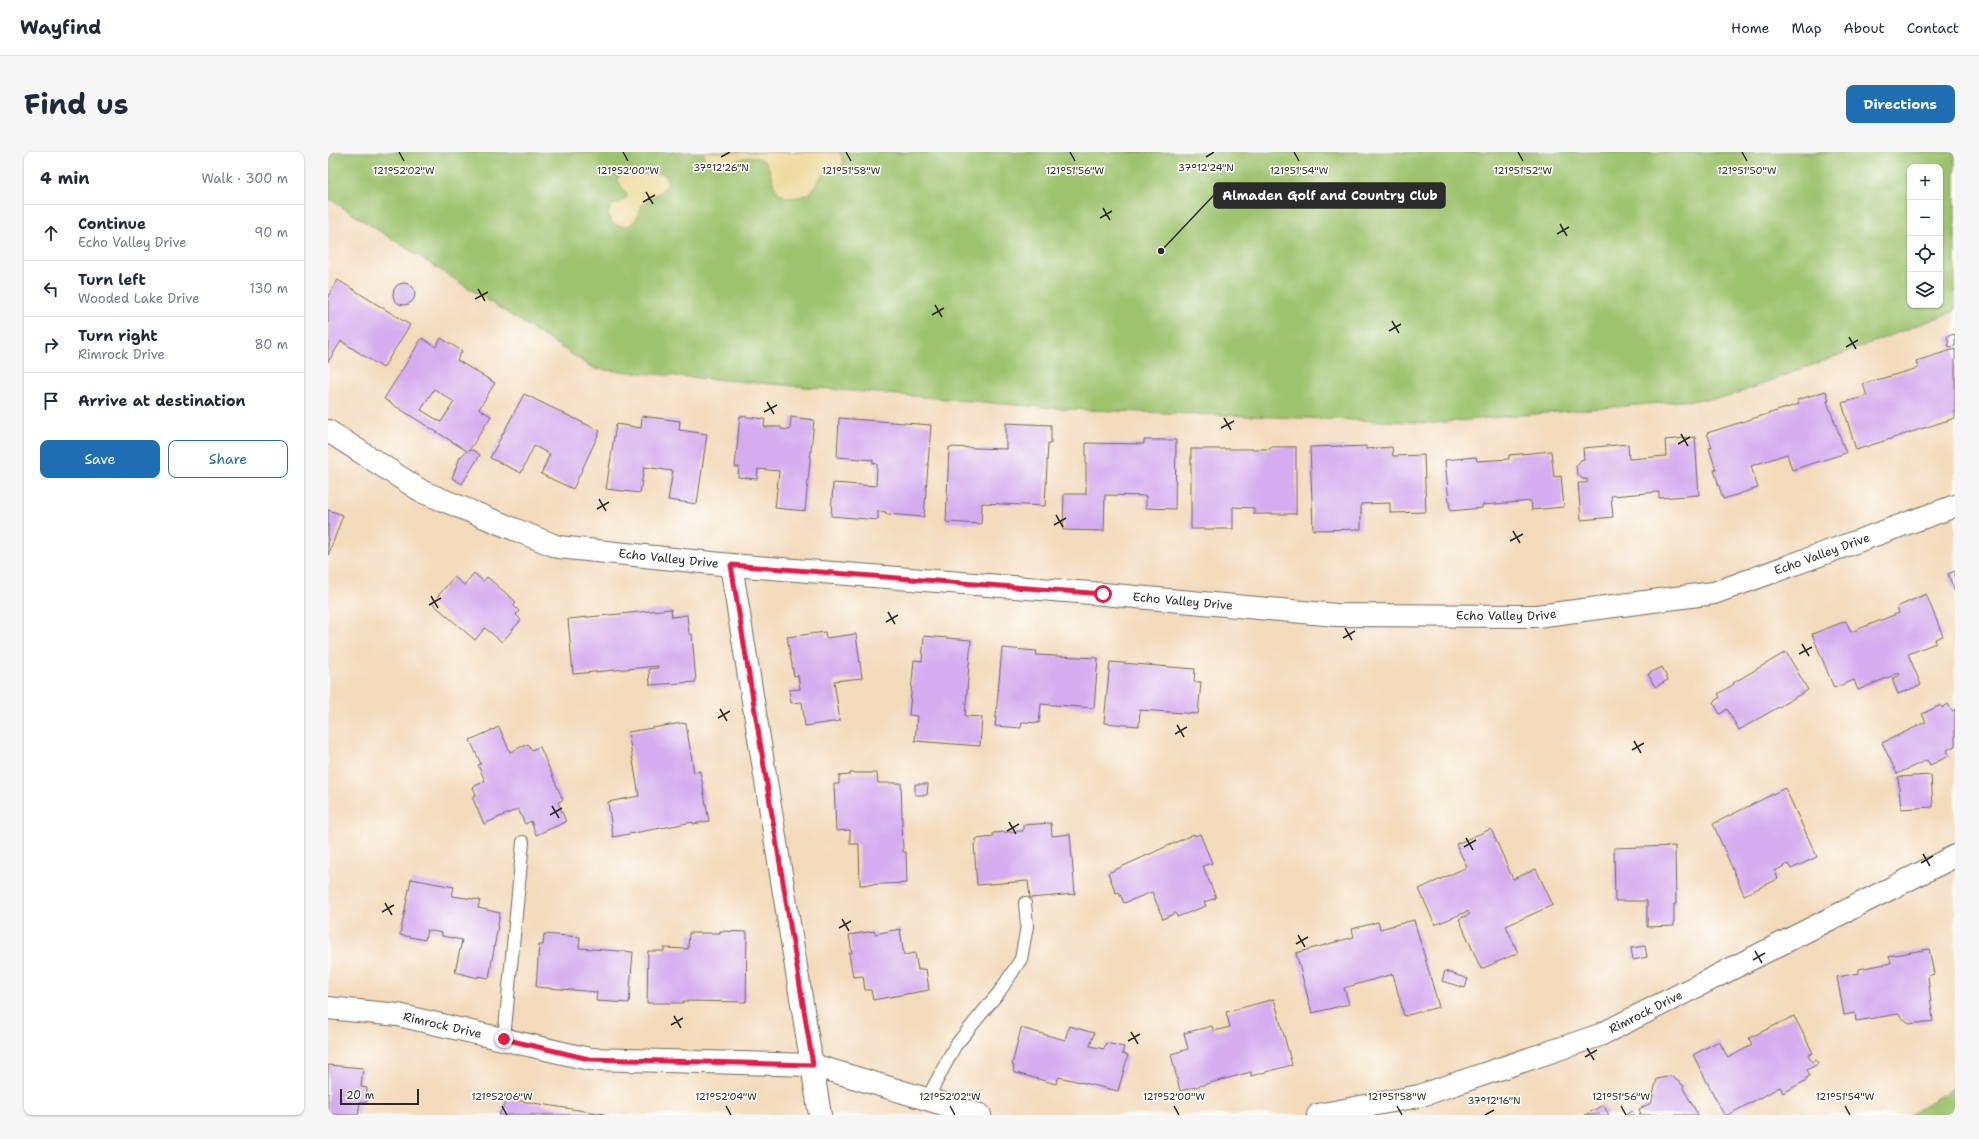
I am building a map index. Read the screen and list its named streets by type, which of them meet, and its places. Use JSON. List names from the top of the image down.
{
  "streets": {
    "street": ["Echo Valley Drive", "Rimrock Drive"]
  },
  "places": ["Almaden Golf and Country Club"],
  "scale_bar": "20 m",
  "page": {
    "header": "Wayfind",
    "nav": [
      "Home",
      "Map",
      "About",
      "Contact"
    ],
    "title": "Find us",
    "buttons": [
      "Directions",
      ["Save", "Share"]
    ],
    "heading": ["4 min", "Walk · 300 m"],
    "map_buttons": ["+", "−"],
    "list": [
      ["Continue", "Echo Valley Drive", "90 m"],
      ["Turn left", "Wooded Lake Drive", "130 m"],
      ["Turn right", "Rimrock Drive", "80 m"],
      "Arrive at destination"
    ],
    "scale": "20 m"
  },
  "coordinates": [
    "37°12'24\"N",
    "37°12'26\"N",
    "121°51'52\"W",
    "121°51'50\"W",
    "121°52'02\"W",
    "121°52'00\"W",
    "121°51'58\"W",
    "121°51'56\"W",
    "121°51'54\"W",
    "121°52'06\"W",
    "121°52'04\"W",
    "37°12'16\"N"
  ]
}
